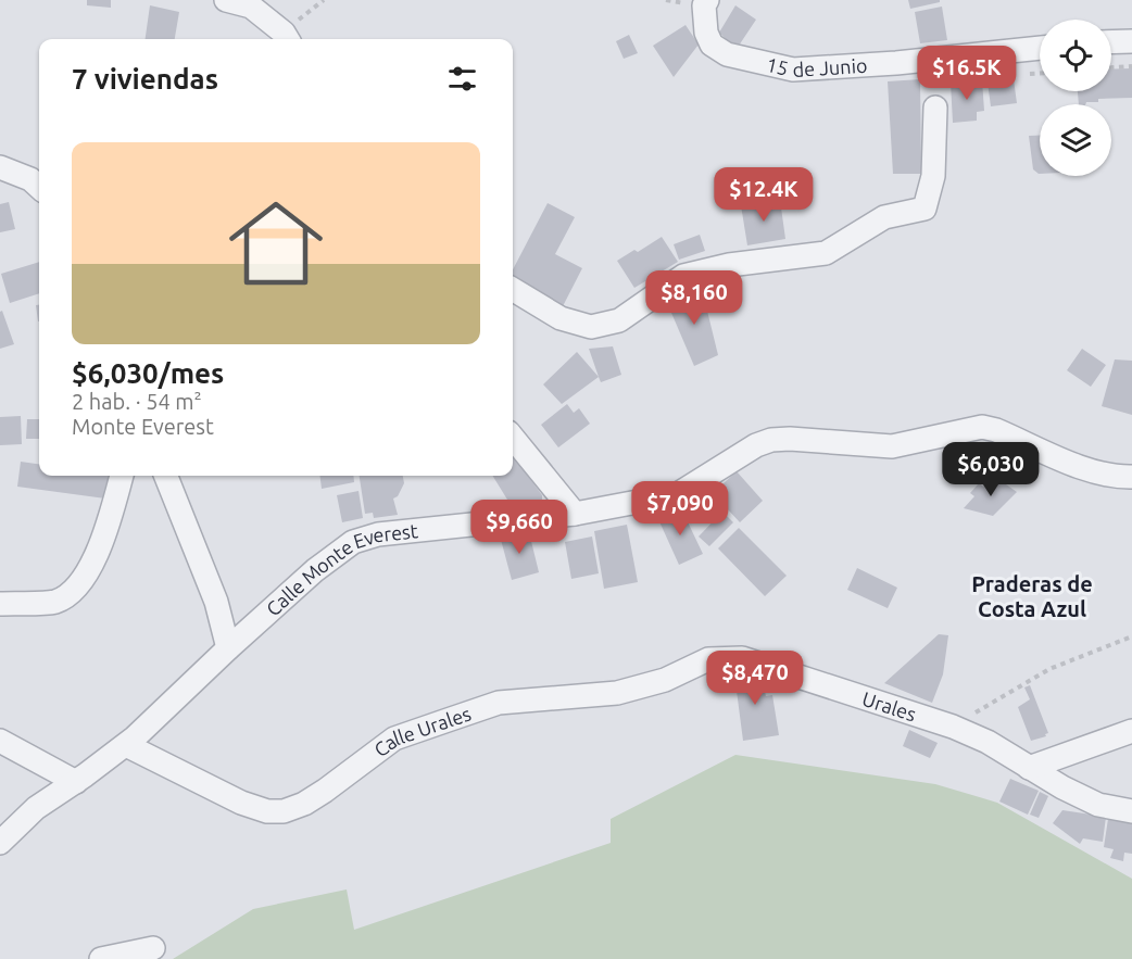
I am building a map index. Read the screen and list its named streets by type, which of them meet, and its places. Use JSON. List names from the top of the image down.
{
  "streets": {
    "street": [
      "15 de Junio",
      "Calle Monte Everest",
      "Urales",
      "Calle Urales"
    ]
  },
  "crossings": [
    ["Calle Monte Everest", "Calle Urales"],
    ["Urales", "Calle Urales"]
  ],
  "districts": ["Praderas de Costa Azul"],
  "page": {
    "heading": "7 viviendas",
    "price": [
      "$16.5K",
      "$12.4K",
      "$8,160",
      "$6,030",
      "$7,090",
      "$9,660",
      "$8,470"
    ],
    "list": [
      {
        "name": "$6,030/mes",
        "note": "2 hab. · 54 m² · Monte Everest"
      }
    ]
  }
}
